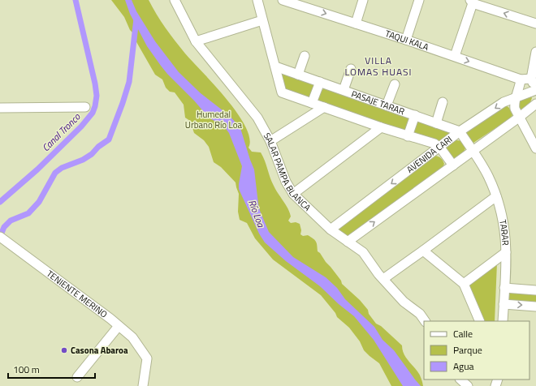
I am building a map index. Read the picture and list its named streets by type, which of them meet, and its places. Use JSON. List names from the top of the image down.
{
  "streets": {
    "street": [
      "TAQUI KALA",
      "PASAJE TARAR",
      "AVENIDA CARI",
      "SALAR PAMPA BLANCA",
      "TARAR",
      "TENIENTE MERINO"
    ]
  },
  "crossings": [
    ["PASAJE TARAR", "AVENIDA CARI"],
    ["AVENIDA CARI", "SALAR PAMPA BLANCA"]
  ],
  "districts": ["VILLA LOMAS HUASI"],
  "water": ["Canal Tronco", "Río Loa"],
  "parks": ["Humedal Urbano Río Loa"],
  "places": ["Casona Abaroa"],
  "legend": ["Calle", "Parque", "Agua"],
  "scale_bar": "100 m"
}
